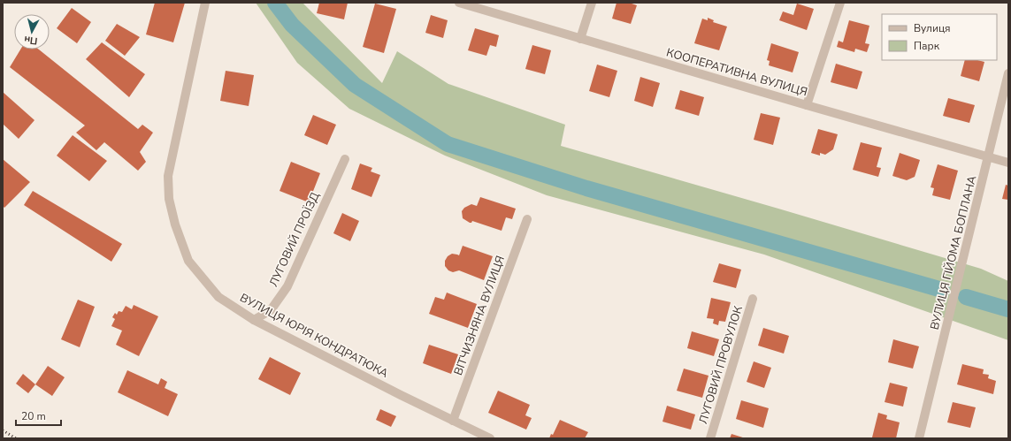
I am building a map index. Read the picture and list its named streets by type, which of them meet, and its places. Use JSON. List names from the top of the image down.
{
  "streets": {
    "street": [
      "КООПЕРАТИВНА ВУЛИЦЯ",
      "ЛУГОВИЙ ПРОЇЗД",
      "ВУЛИЦЯ ГІЙОМА БОПЛАНА",
      "ВІТЧИЗНЯНА ВУЛИЦЯ",
      "ВУЛИЦЯ ЮРІЯ КОНДРАТЮКА",
      "ЛУГОВИЙ ПРОВУЛОК"
    ]
  },
  "crossings": [
    ["КООПЕРАТИВНА ВУЛИЦЯ", "ВУЛИЦЯ ГІЙОМА БОПЛАНА"],
    ["ЛУГОВИЙ ПРОЇЗД", "ВУЛИЦЯ ЮРІЯ КОНДРАТЮКА"],
    ["ВІТЧИЗНЯНА ВУЛИЦЯ", "ВУЛИЦЯ ЮРІЯ КОНДРАТЮКА"]
  ],
  "legend": ["Вулиця", "Парк"],
  "scale_bar": "20 m",
  "north": "bottom"
}
